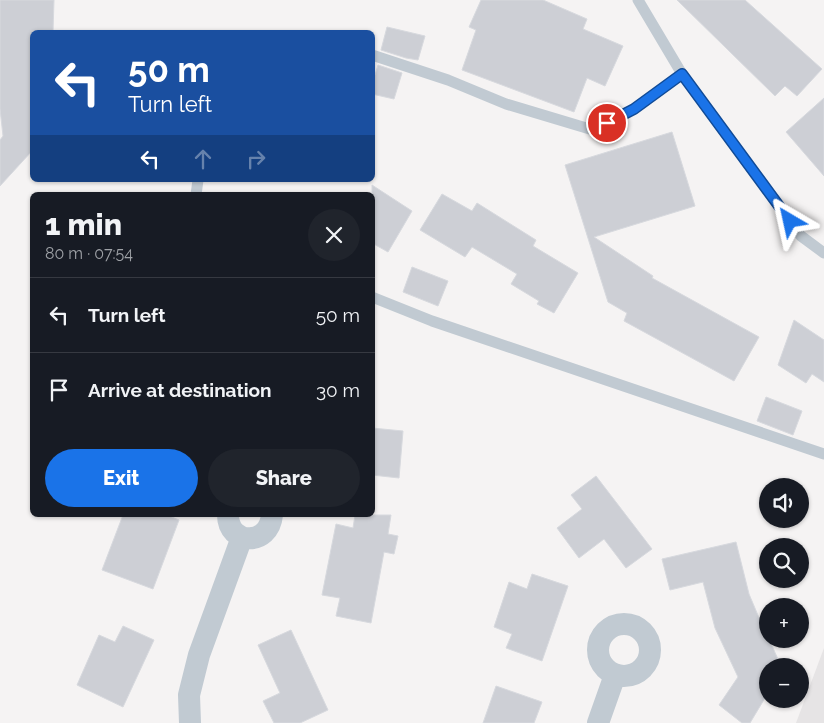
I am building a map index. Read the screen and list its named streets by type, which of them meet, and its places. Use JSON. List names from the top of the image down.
{
  "page": {
    "turn": ["50 m", "Turn left"],
    "heading": ["1 min", "80 m · 07:54"],
    "list": [
      {
        "name": "Turn left",
        "value": "50 m"
      },
      {
        "name": "Arrive at destination",
        "value": "30 m"
      }
    ],
    "buttons": ["Exit", "Share"],
    "map_buttons": ["+", "−"]
  }
}
